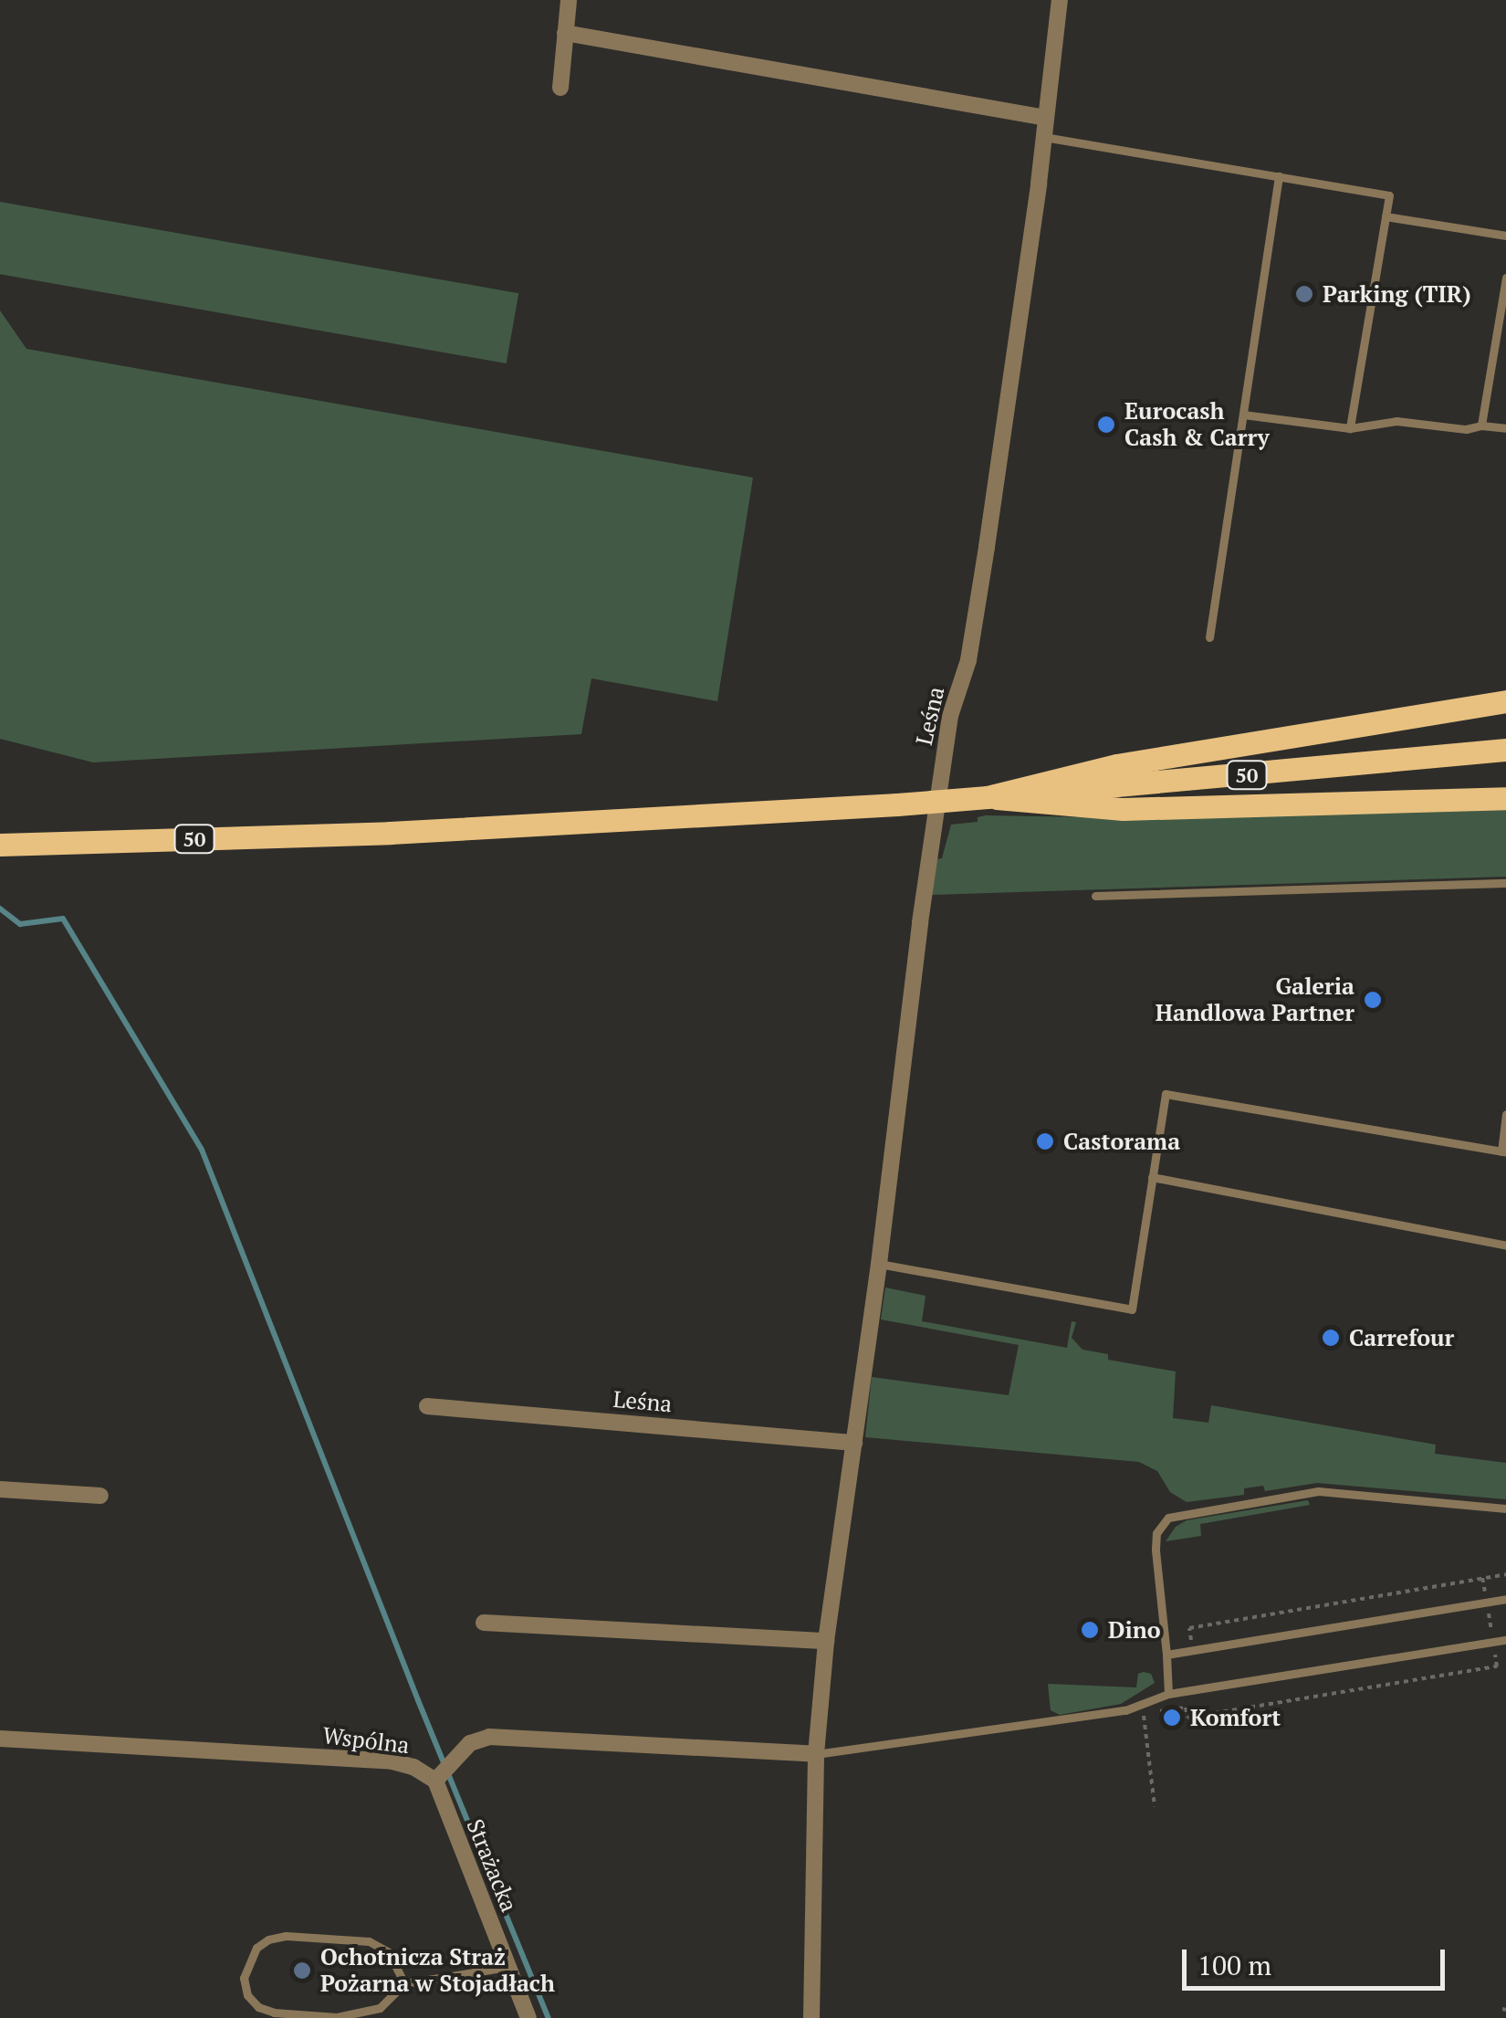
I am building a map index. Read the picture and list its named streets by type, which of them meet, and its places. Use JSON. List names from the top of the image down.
{
  "streets": {
    "main road": ["50"],
    "street": ["Leśna", "Wspólna", "Strażacka"]
  },
  "crossings": [
    ["Wspólna", "Strażacka"]
  ],
  "places": [
    "Parking (TIR)",
    "Eurocash Cash & Carry",
    "Galeria Handlowa Partner",
    "Castorama",
    "Carrefour",
    "Dino",
    "Komfort",
    "Ochotnicza Straż Pożarna w Stojadłach"
  ],
  "scale_bar": "100 m"
}
